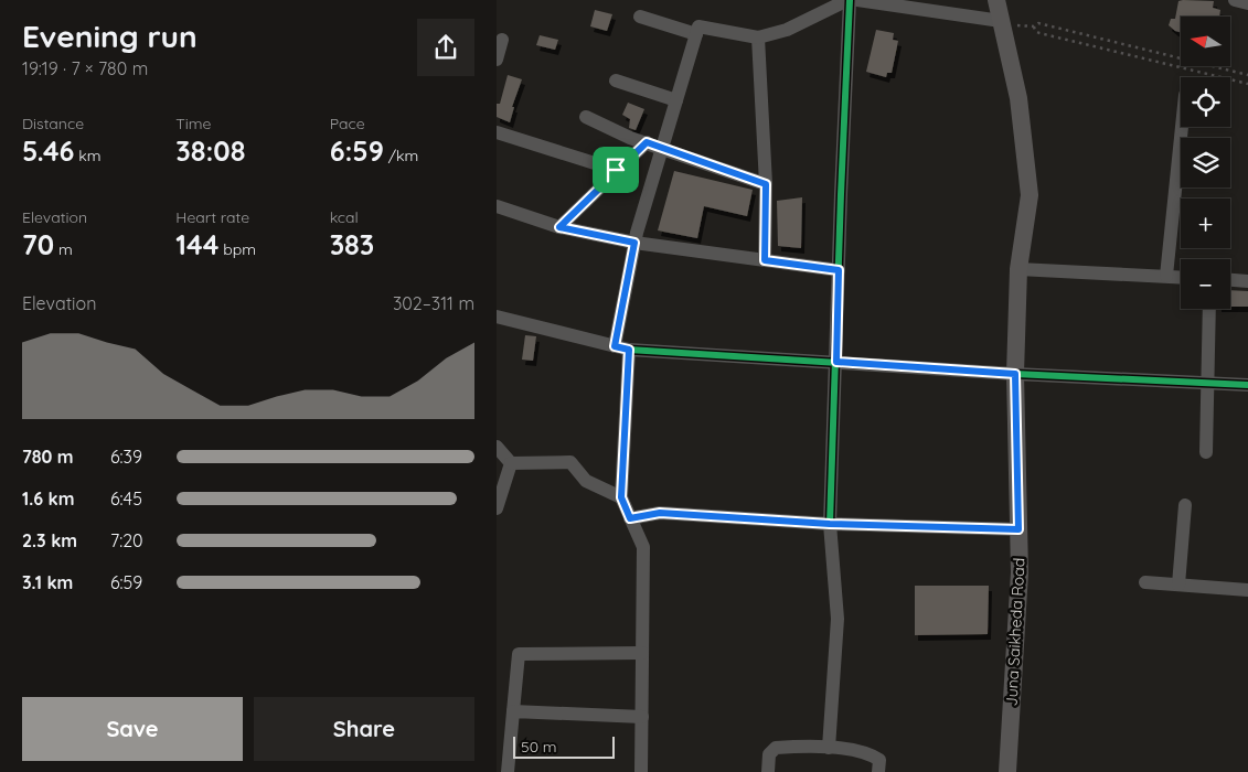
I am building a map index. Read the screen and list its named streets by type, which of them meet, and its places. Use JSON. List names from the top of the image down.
{
  "streets": {
    "main road": ["Juna Saikheda Road"]
  },
  "scale_bar": "50 m",
  "north": "left",
  "page": {
    "heading": ["Evening run", "19:19 · 7 × 780 m"],
    "map_buttons": ["+", "−"],
    "stats": [
      ["Distance", "5.46 km"],
      ["Time", "38:08"],
      ["Pace", "6:59 /km"],
      ["Elevation", "70 m"],
      ["Heart rate", "144 bpm"],
      ["kcal", "383"]
    ],
    "chart": ["Elevation", "302–311 m"],
    "list": [
      {
        "name": "780 m",
        "note": "6:39"
      },
      {
        "name": "1.6 km",
        "note": "6:45"
      },
      {
        "name": "2.3 km",
        "note": "7:20"
      },
      {
        "name": "3.1 km",
        "note": "6:59"
      }
    ],
    "buttons": ["Save", "Share"],
    "scale": "50 m"
  }
}
